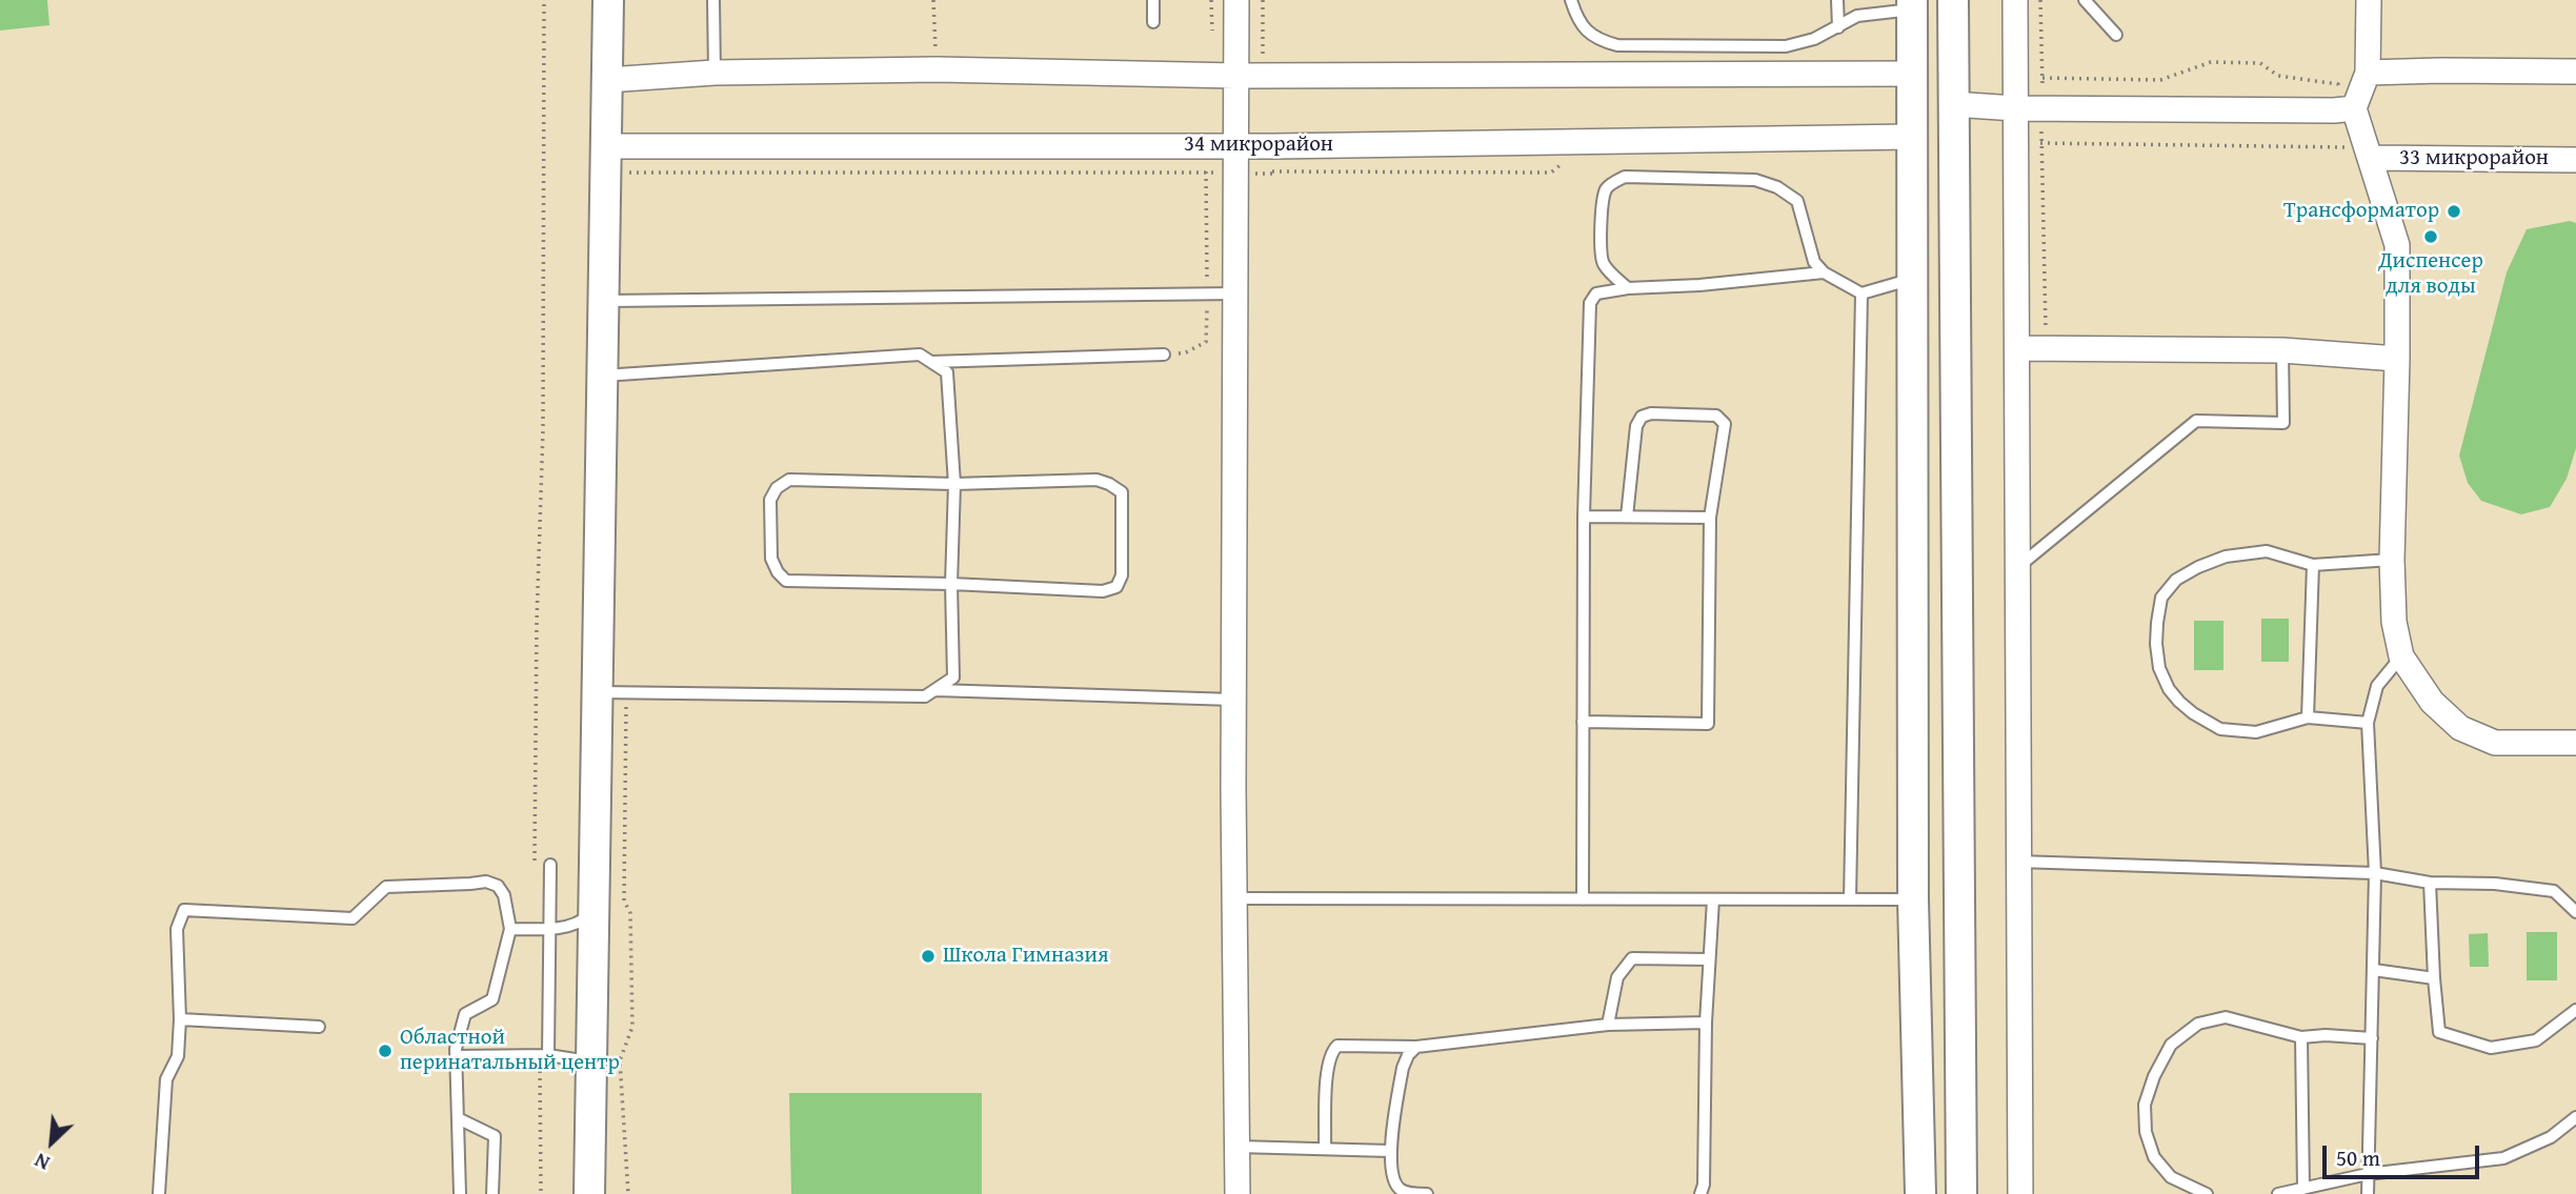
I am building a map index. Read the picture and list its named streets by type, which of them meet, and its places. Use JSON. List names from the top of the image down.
{
  "streets": {
    "street": ["34 микрорайон", "33 микрорайон"]
  },
  "places": [
    "Трансформатор",
    "Диспенсер для воды",
    "Школа Гимназия",
    "Областной перинатальный центр"
  ],
  "scale_bar": "50 m",
  "north": "bottom left"
}
